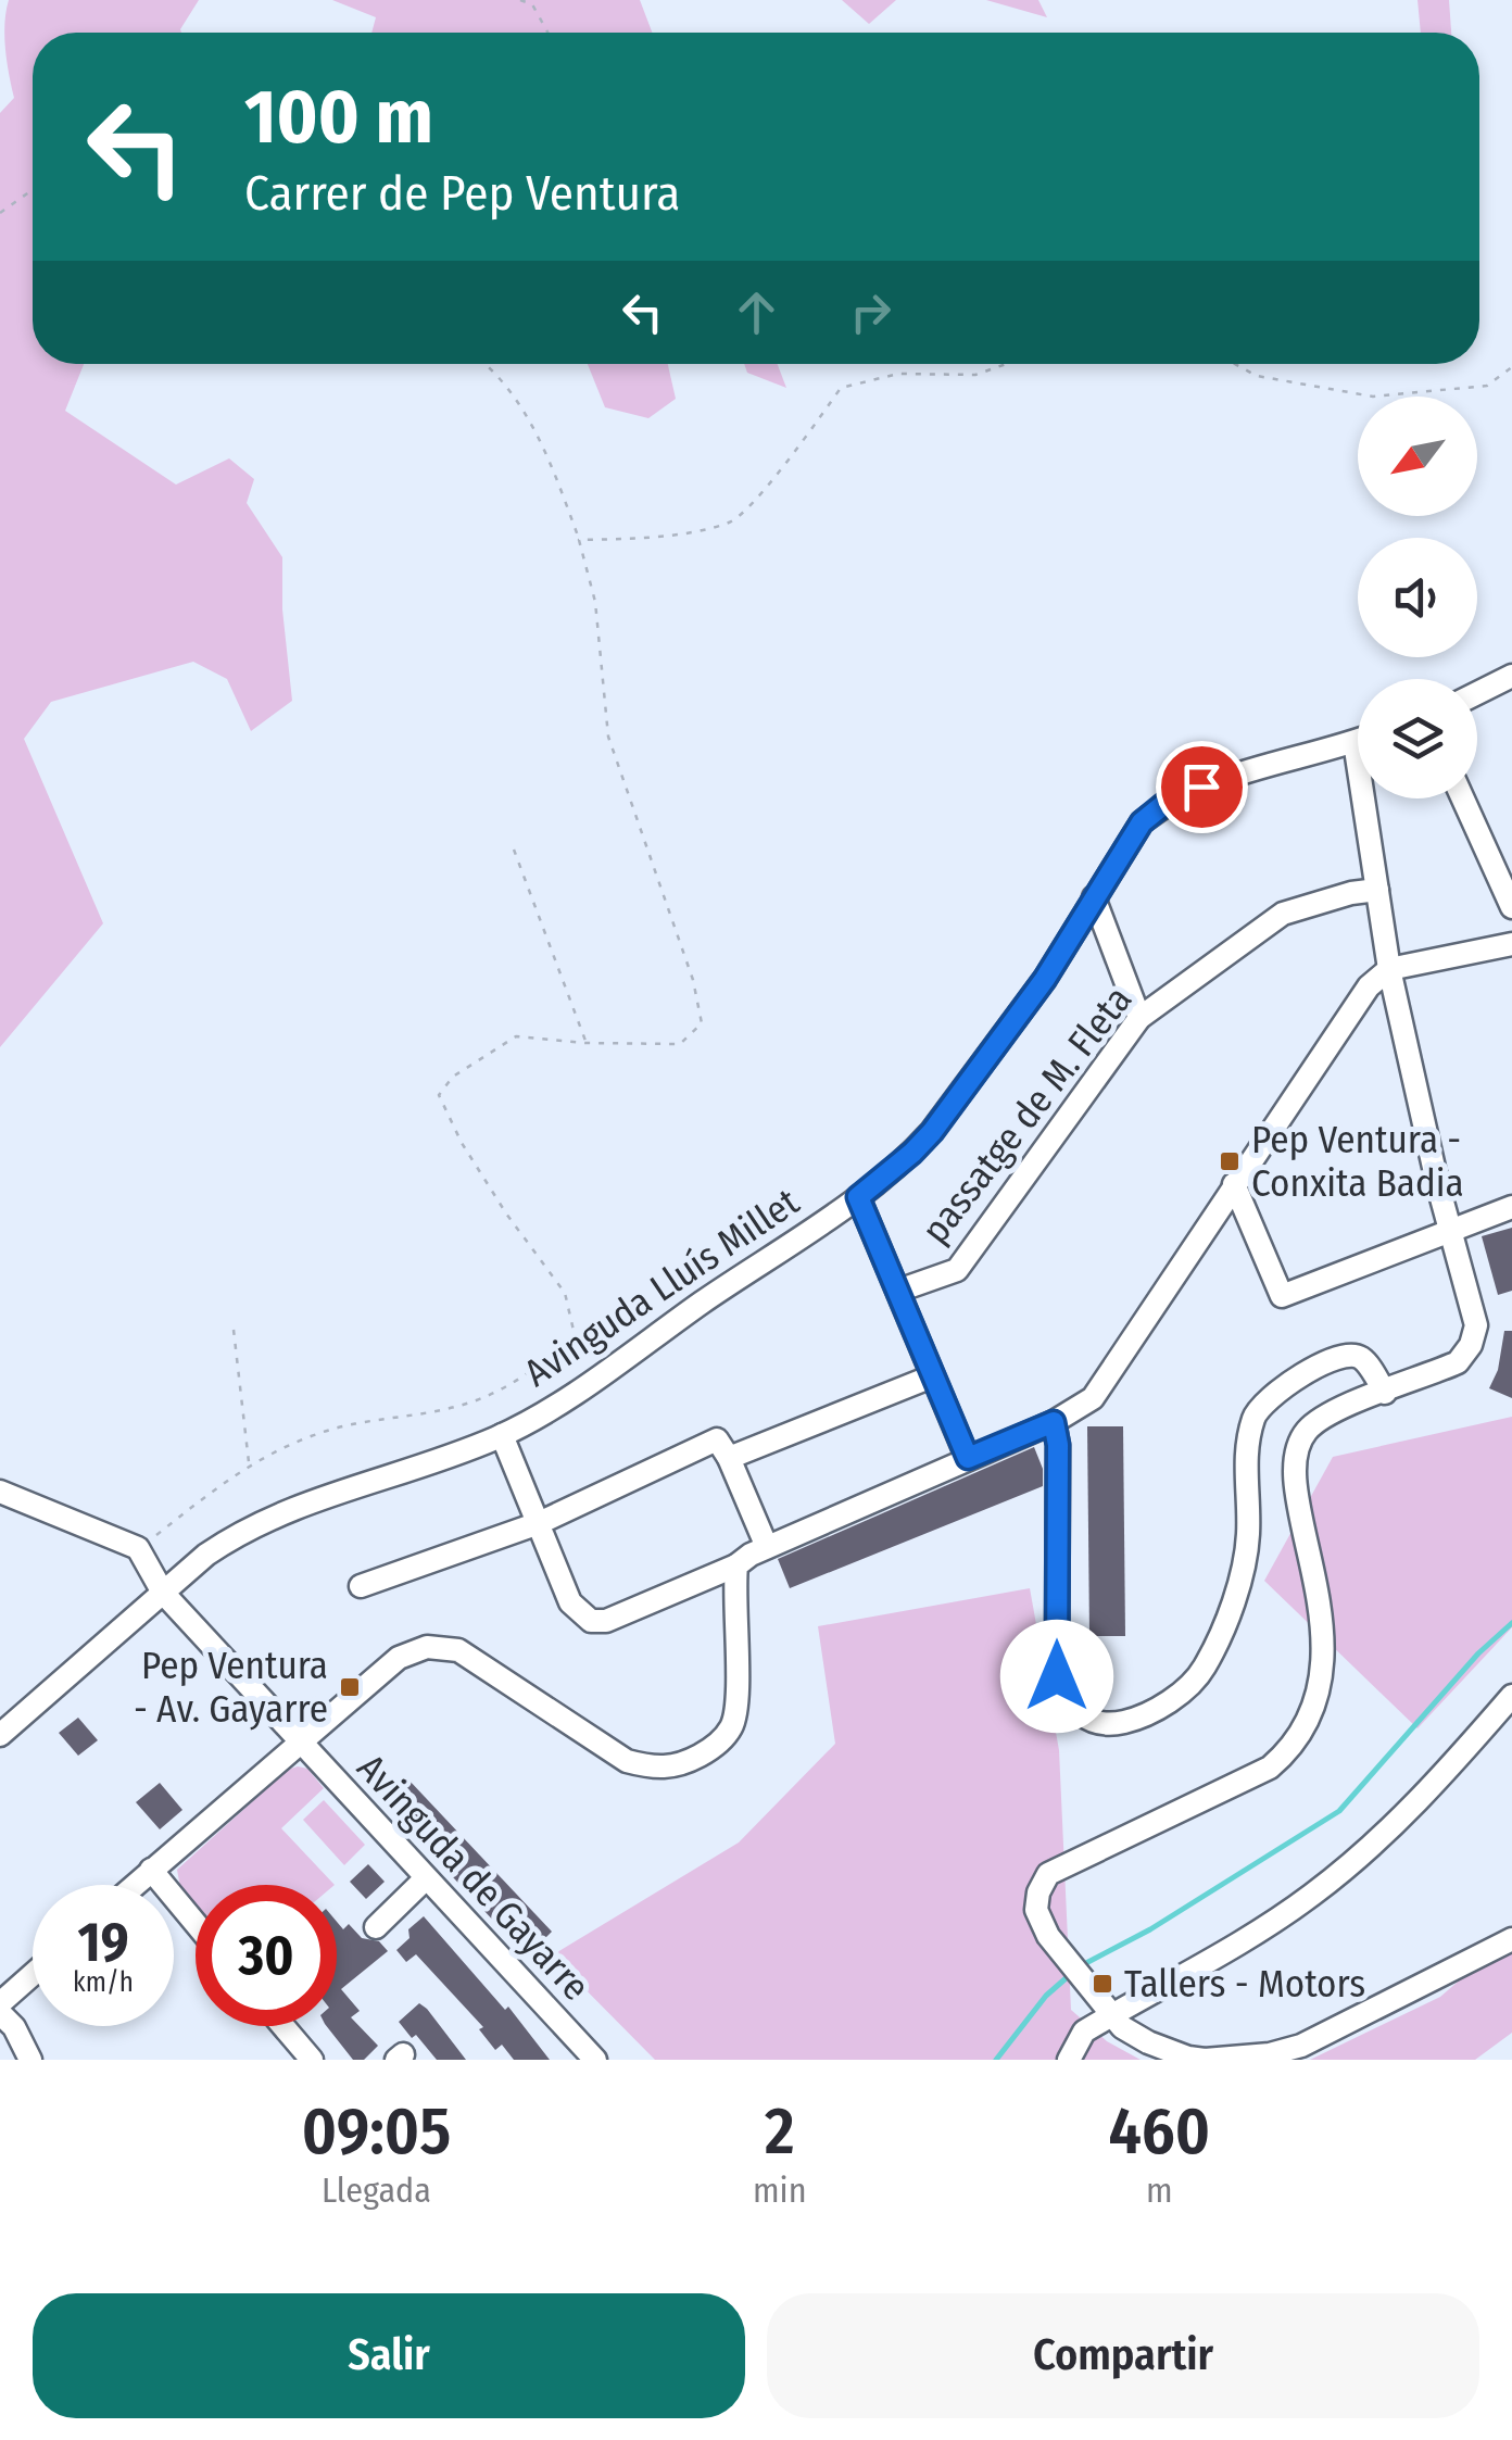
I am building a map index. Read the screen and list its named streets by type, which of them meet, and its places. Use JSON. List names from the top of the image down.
{
  "streets": {
    "street": ["passatge de M. Fleta", "Avinguda Lluís Millet", "Avinguda de Gayarre"]
  },
  "places": {
    "transit": ["Pep Ventura - Conxita Badia", "Pep Ventura - Av. Gayarre", "Tallers - Motors"]
  },
  "north": "bottom left",
  "page": {
    "turn": ["100 m", "Carrer de Pep Ventura"],
    "speed": "19 km/h",
    "limit": "30",
    "eta": [
      "09:05",
      "Llegada",
      "2",
      "min",
      "460",
      "m"
    ],
    "buttons": ["Salir", "Compartir"]
  }
}
